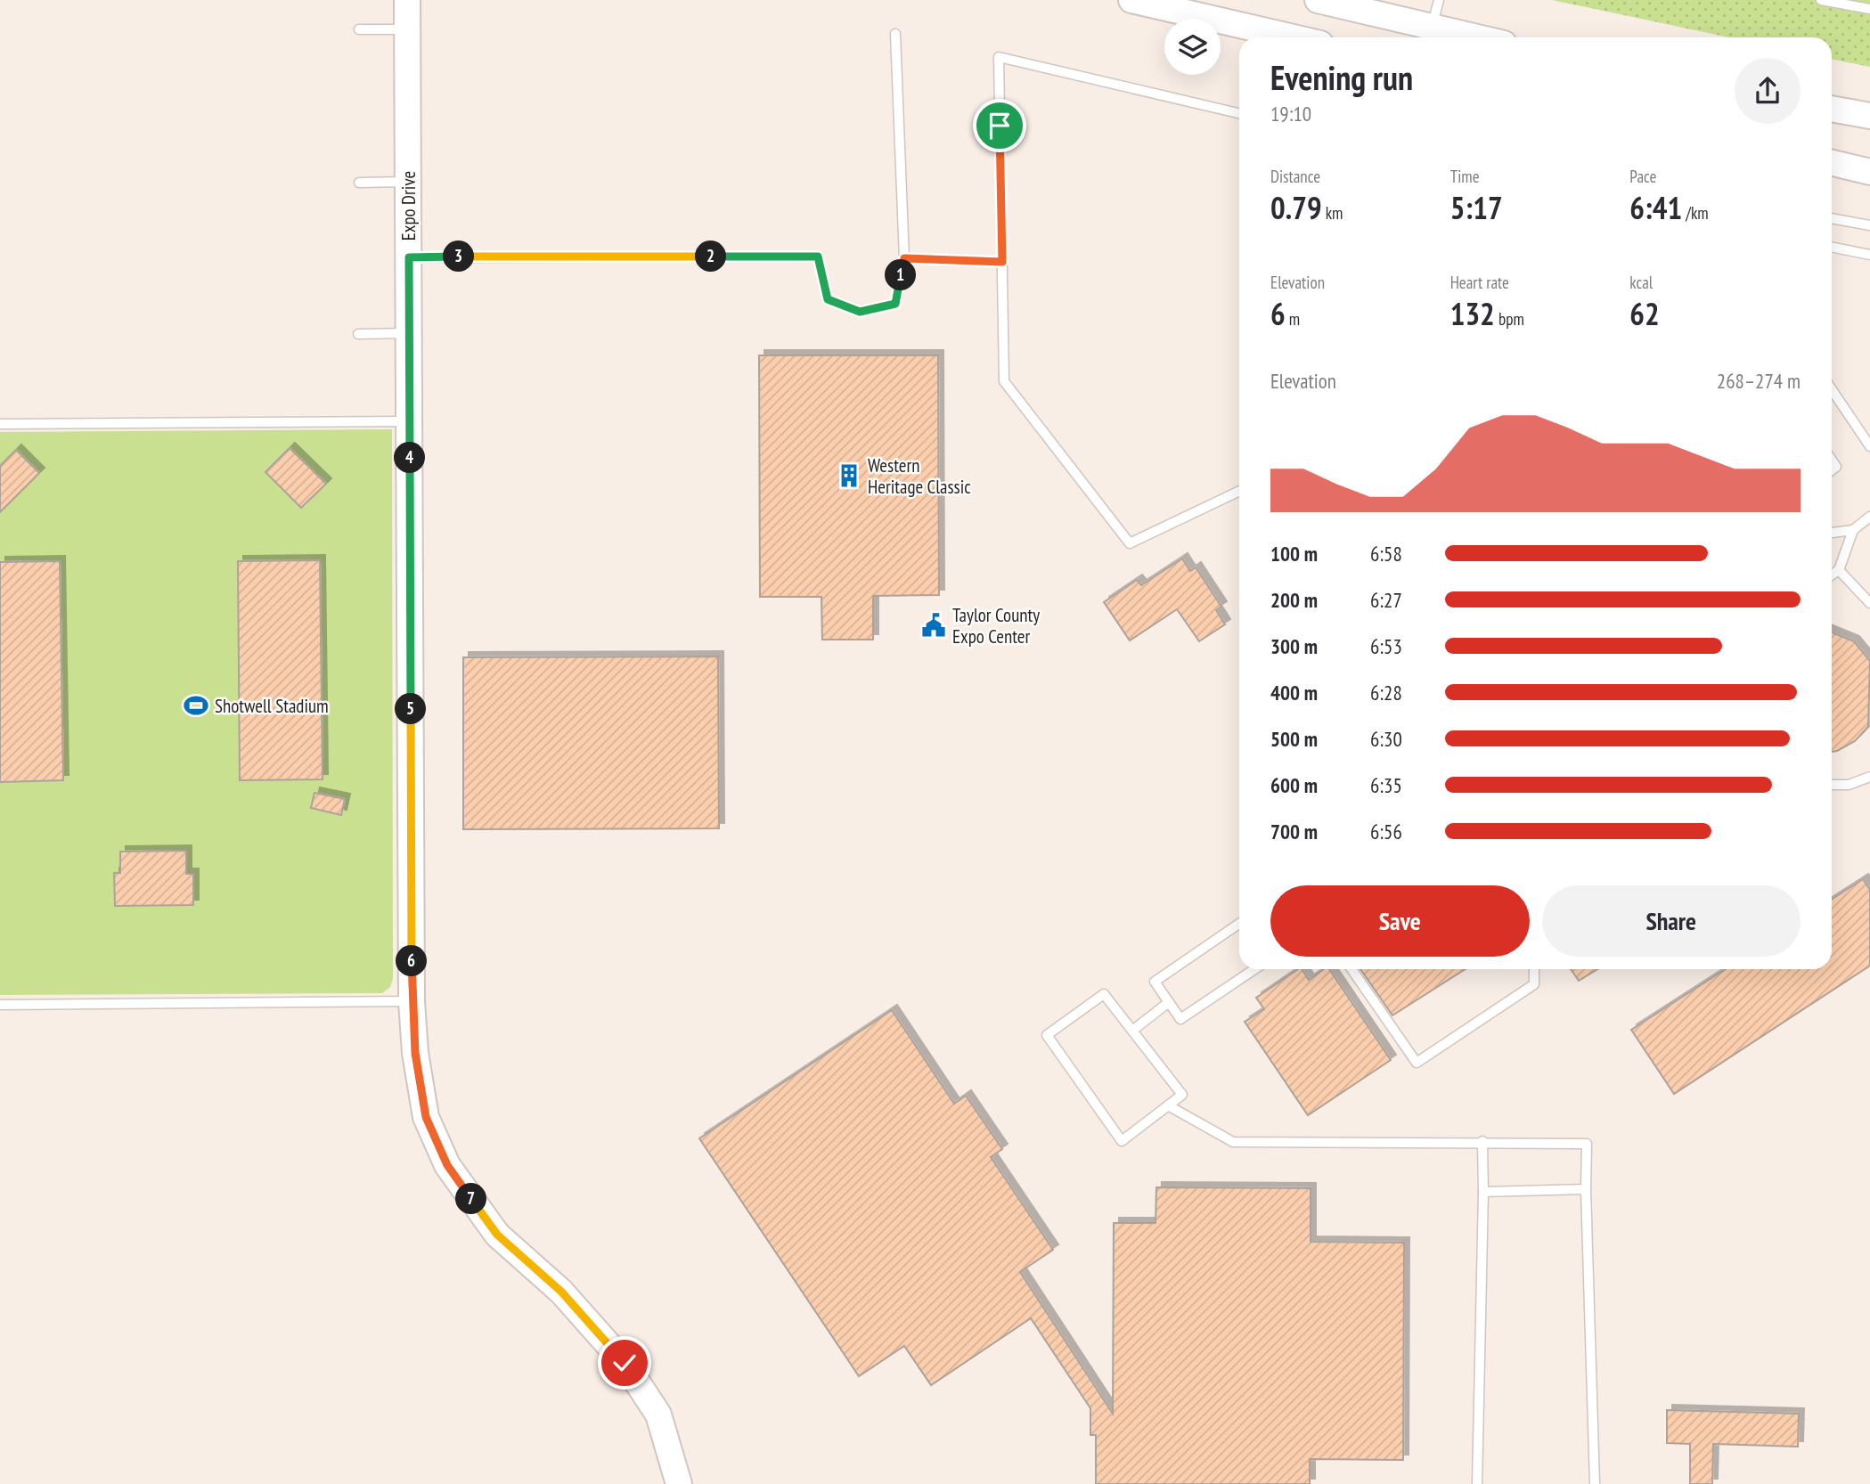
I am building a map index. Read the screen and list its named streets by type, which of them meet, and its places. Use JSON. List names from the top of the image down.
{
  "streets": {
    "street": ["Expo Drive"]
  },
  "places": {
    "building": ["Western Heritage Classic"],
    "public building": ["Taylor County Expo Center"],
    "sports": ["Shotwell Stadium"]
  },
  "page": {
    "heading": ["Evening run", "19:10"],
    "stats": [
      ["Distance", "0.79 km"],
      ["Time", "5:17"],
      ["Pace", "6:41 /km"],
      ["Elevation", "6 m"],
      ["Heart rate", "132 bpm"],
      ["kcal", "62"]
    ],
    "pins": [
      "2",
      "3",
      "1",
      "4",
      "5",
      "6",
      "7"
    ],
    "chart": ["Elevation", "268–274 m"],
    "list": [
      {
        "name": "100 m",
        "note": "6:58"
      },
      {
        "name": "200 m",
        "note": "6:27"
      },
      {
        "name": "300 m",
        "note": "6:53"
      },
      {
        "name": "400 m",
        "note": "6:28"
      },
      {
        "name": "500 m",
        "note": "6:30"
      },
      {
        "name": "600 m",
        "note": "6:35"
      },
      {
        "name": "700 m",
        "note": "6:56"
      }
    ],
    "buttons": ["Save", "Share"]
  }
}
